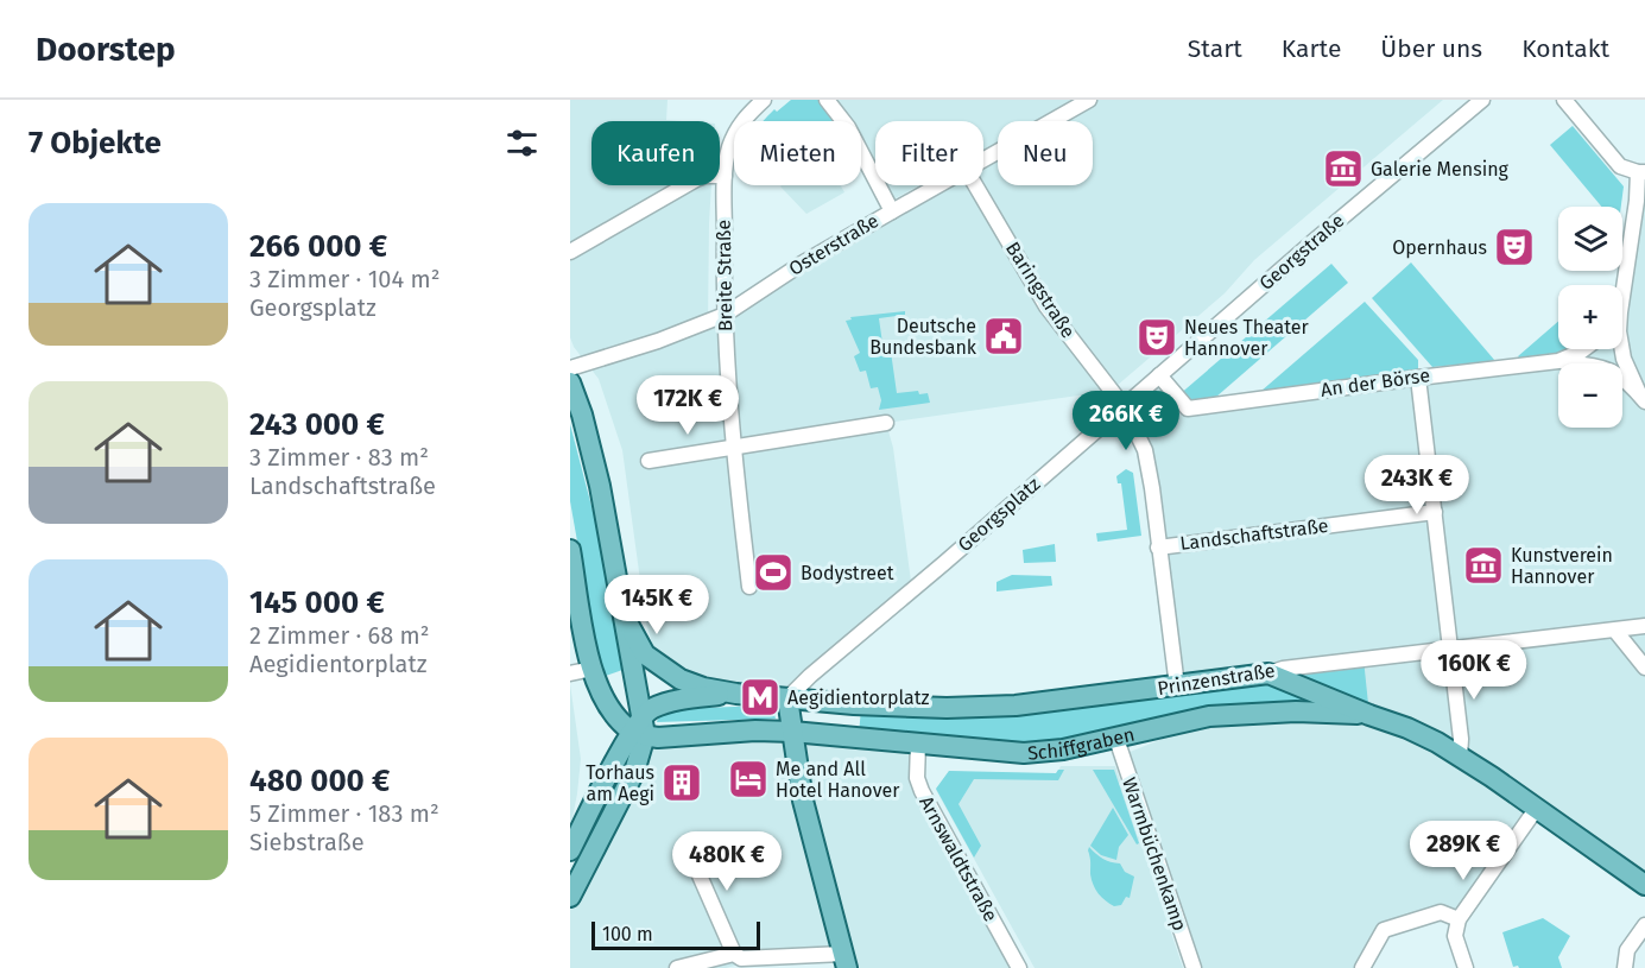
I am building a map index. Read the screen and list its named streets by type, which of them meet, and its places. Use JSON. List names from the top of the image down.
{
  "streets": {
    "main road": ["Prinzenstraße", "Schiffgraben"],
    "street": [
      "Osterstraße",
      "Georgstraße",
      "Breite Straße",
      "Baringstraße",
      "An der Börse",
      "Georgsplatz",
      "Landschaftstraße",
      "Warmbüchenkamp",
      "Arnswaldtstraße"
    ]
  },
  "crossings": [
    ["Osterstraße", "Breite Straße"],
    ["Georgstraße", "Baringstraße"],
    ["Georgstraße", "An der Börse"],
    ["Georgstraße", "Georgsplatz"],
    ["Baringstraße", "Georgsplatz"],
    ["Georgsplatz", "Prinzenstraße"],
    ["Prinzenstraße", "Schiffgraben"],
    ["Schiffgraben", "Warmbüchenkamp"],
    ["Schiffgraben", "Arnswaldtstraße"]
  ],
  "places": {
    "museum": ["Galerie Mensing", "Kunstverein Hannover"],
    "theatre": ["Opernhaus", "Neues Theater Hannover"],
    "public building": ["Deutsche Bundesbank"],
    "sports": ["Bodystreet"],
    "metro station": ["Aegidientorplatz"],
    "hotel": ["Me and All Hotel Hanover"],
    "building": ["Torhaus am Aegi"]
  },
  "scale_bar": "100 m",
  "page": {
    "header": "Doorstep",
    "nav": [
      "Start",
      "Karte",
      "Über uns",
      "Kontakt"
    ],
    "heading": "7 Objekte",
    "chip": [
      "Kaufen",
      "Mieten",
      "Filter",
      "Neu"
    ],
    "list": [
      {
        "name": "266 000 €",
        "note": "3 Zimmer · 104 m² · Georgsplatz"
      },
      {
        "name": "243 000 €",
        "note": "3 Zimmer · 83 m² · Landschaftstraße"
      },
      {
        "name": "145 000 €",
        "note": "2 Zimmer · 68 m² · Aegidientorplatz"
      },
      {
        "name": "480 000 €",
        "note": "5 Zimmer · 183 m² · Siebstraße"
      }
    ],
    "map_buttons": ["+", "−"],
    "price": [
      "172K €",
      "266K €",
      "243K €",
      "145K €",
      "160K €",
      "289K €",
      "480K €"
    ],
    "scale": "100 m"
  }
}
